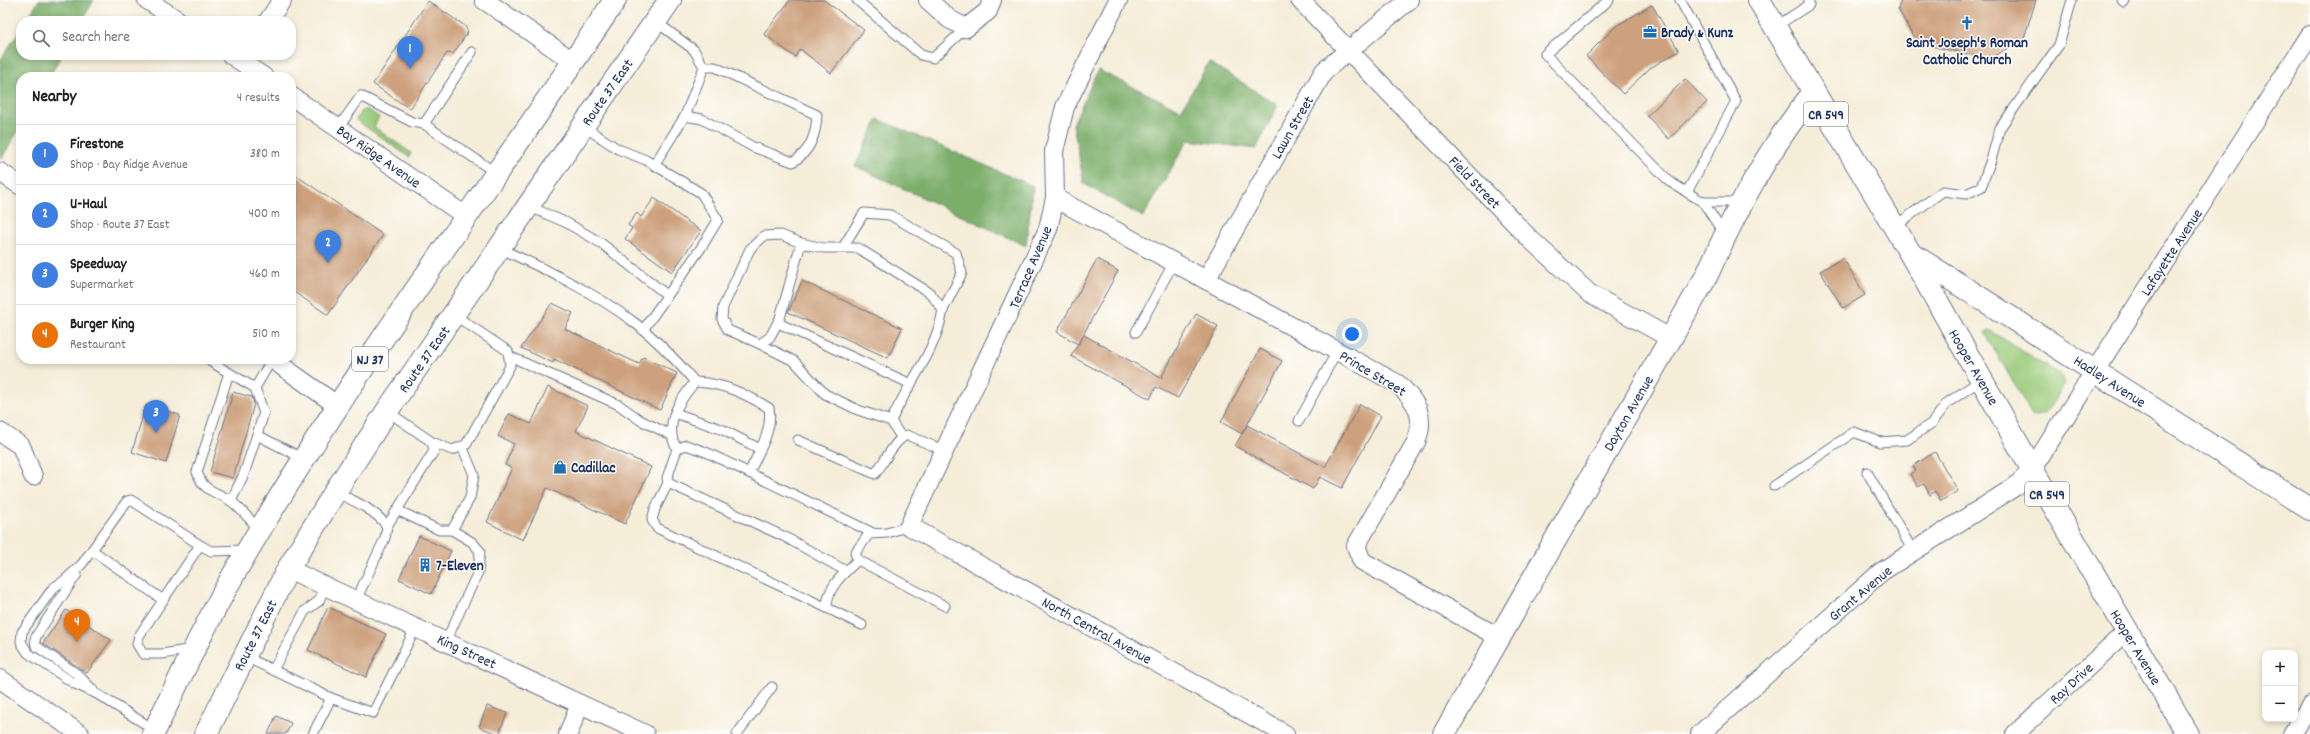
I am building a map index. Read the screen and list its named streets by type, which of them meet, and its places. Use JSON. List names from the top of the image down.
{
  "streets": {
    "main road": [
      "Route 37 East",
      "CR 549",
      "NJ 37",
      "Hooper Avenue",
      "Hadley Avenue",
      "Dayton Avenue"
    ],
    "street": [
      "Lawn Street",
      "Bay Ridge Avenue",
      "Field Street",
      "Lafayette Avenue",
      "Terrace Avenue",
      "Prince Street",
      "Grant Avenue",
      "North Central Avenue",
      "King Street",
      "Ray Drive"
    ]
  },
  "crossings": [
    ["Route 37 East", "King Street"],
    ["Lawn Street", "Field Street"],
    ["Lawn Street", "Prince Street"],
    ["Bay Ridge Avenue", "NJ 37"],
    ["Field Street", "Dayton Avenue"],
    ["Lafayette Avenue", "Hooper Avenue"],
    ["Lafayette Avenue", "Hadley Avenue"],
    ["Lafayette Avenue", "Grant Avenue"],
    ["Terrace Avenue", "Prince Street"],
    ["Terrace Avenue", "North Central Avenue"],
    ["Hooper Avenue", "Hadley Avenue"],
    ["Hooper Avenue", "Dayton Avenue"],
    ["Hooper Avenue", "Grant Avenue"],
    ["Hooper Avenue", "Ray Drive"],
    ["Prince Street", "Dayton Avenue"]
  ],
  "places": {
    "church": ["Saint Joseph's Roman Catholic Church"],
    "office": ["Brady & Kunz"],
    "shop": ["Cadillac"],
    "building": ["7-Eleven"]
  },
  "page": {
    "search": "Search here",
    "pins": [
      "1",
      "2",
      "3",
      "4"
    ],
    "heading": ["Nearby", "4 results"],
    "list": [
      {
        "mark": "1",
        "name": "Firestone",
        "note": "Shop · Bay Ridge Avenue",
        "value": "380 m"
      },
      {
        "mark": "2",
        "name": "U-Haul",
        "note": "Shop · Route 37 East",
        "value": "400 m"
      },
      {
        "mark": "3",
        "name": "Speedway",
        "note": "Supermarket",
        "value": "460 m"
      },
      {
        "mark": "4",
        "name": "Burger King",
        "note": "Restaurant",
        "value": "510 m"
      }
    ],
    "map_buttons": ["+", "−"]
  }
}
